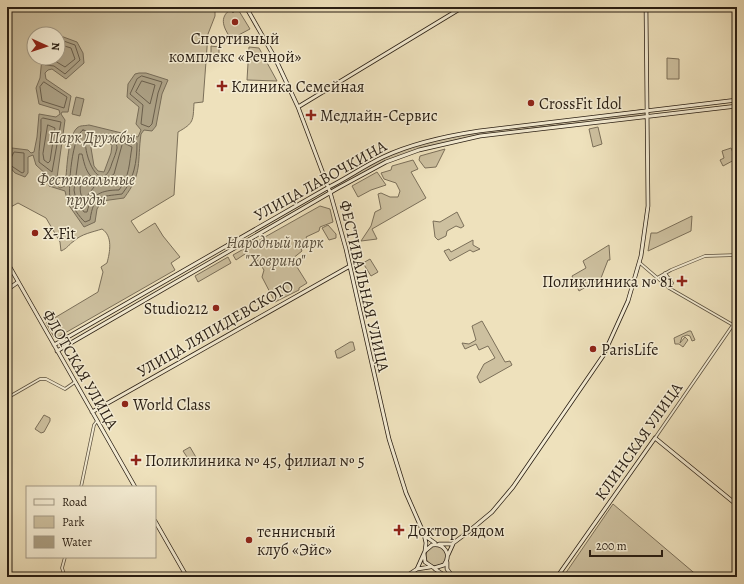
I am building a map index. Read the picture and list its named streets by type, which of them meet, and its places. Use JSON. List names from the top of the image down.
{
  "streets": {
    "main road": [
      "УЛИЦА ЛАВОЧКИНА",
      "ФЕСТИВАЛЬНАЯ УЛИЦА",
      "УЛИЦА ЛЯПИДЕВСКОГО",
      "ФЛОТСКАЯ УЛИЦА",
      "КЛИНСКАЯ УЛИЦА"
    ]
  },
  "crossings": [
    ["УЛИЦА ЛАВОЧКИНА", "ФЕСТИВАЛЬНАЯ УЛИЦА"],
    ["УЛИЦА ЛАВОЧКИНА", "ФЛОТСКАЯ УЛИЦА"],
    ["ФЕСТИВАЛЬНАЯ УЛИЦА", "УЛИЦА ЛЯПИДЕВСКОГО"],
    ["УЛИЦА ЛЯПИДЕВСКОГО", "ФЛОТСКАЯ УЛИЦА"]
  ],
  "water": ["Фестивальные пруды"],
  "parks": ["Парк Дружбы", "Народный парк \"Ховрино\""],
  "places": {
    "other": [
      "Спортивный комплекс «Речной»",
      "CrossFit Idol",
      "X-Fit",
      "Studio212",
      "ParisLife",
      "World Class",
      "теннисный клуб «Эйс»"
    ],
    "health": [
      "Клиника Семейная",
      "Медлайн-Сервис",
      "Поликлиника № 81",
      "Поликлиника № 45, филиал № 5",
      "Доктор Рядом"
    ]
  },
  "legend": ["Road", "Park", "Water"],
  "scale_bar": "200 m",
  "north": "right"
}
